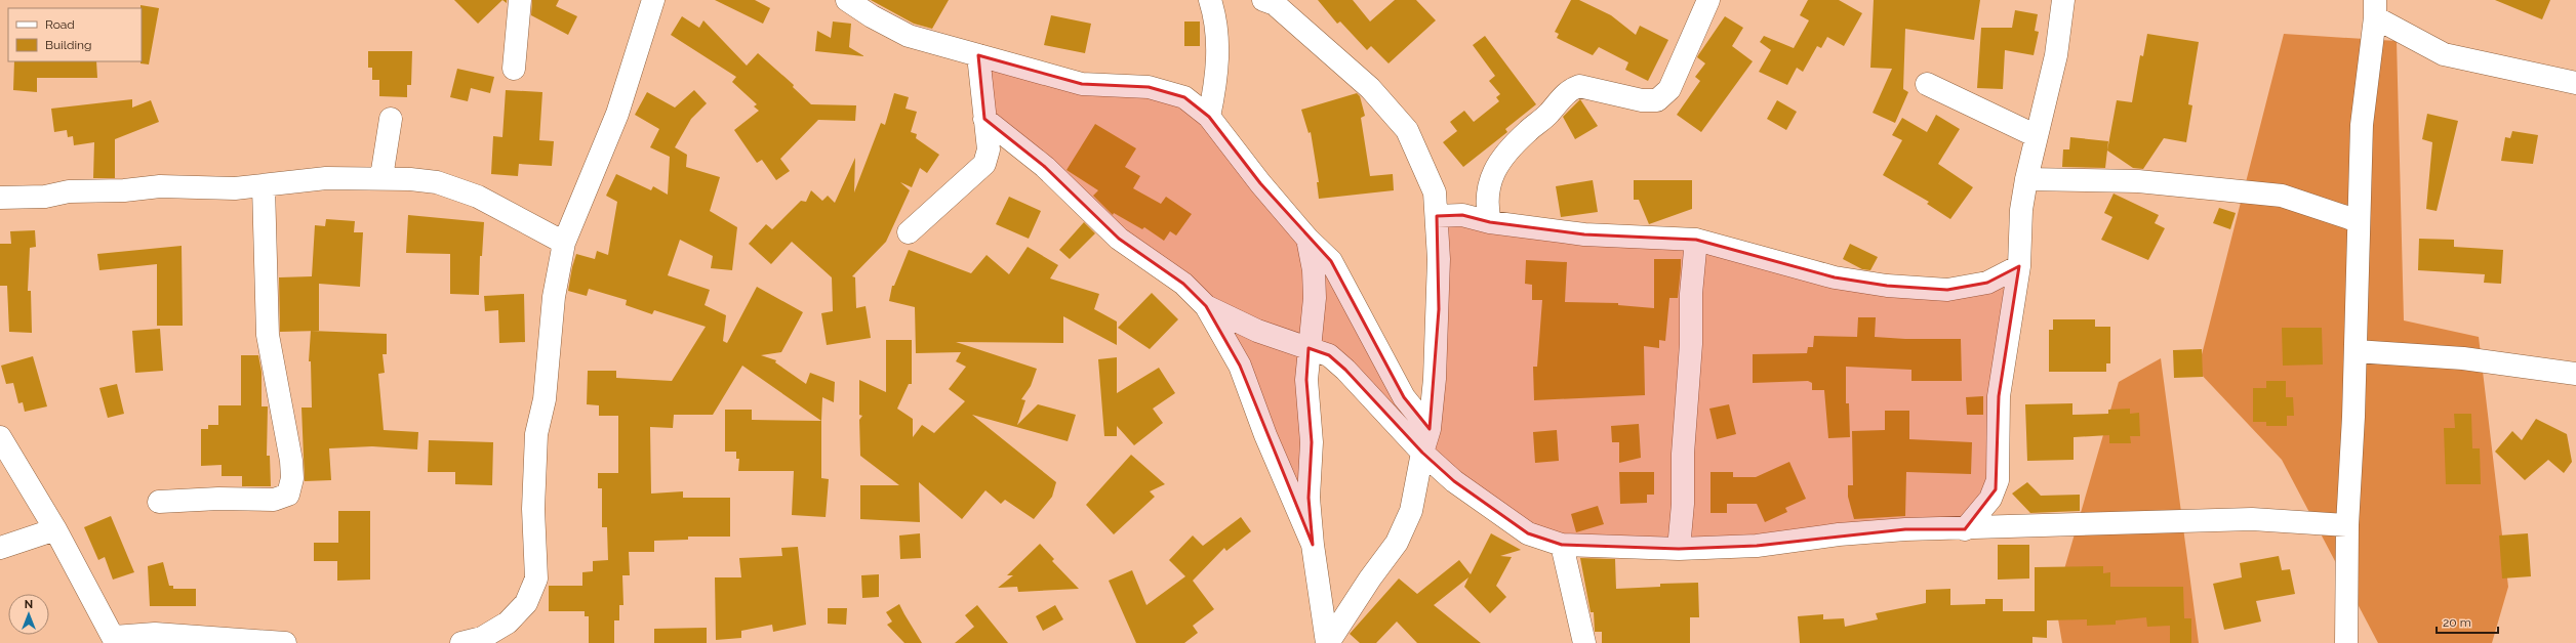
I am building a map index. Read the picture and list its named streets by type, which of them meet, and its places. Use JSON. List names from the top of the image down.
{
  "legend": ["Road", "Building"],
  "scale_bar": "20 m",
  "north": "top"
}
